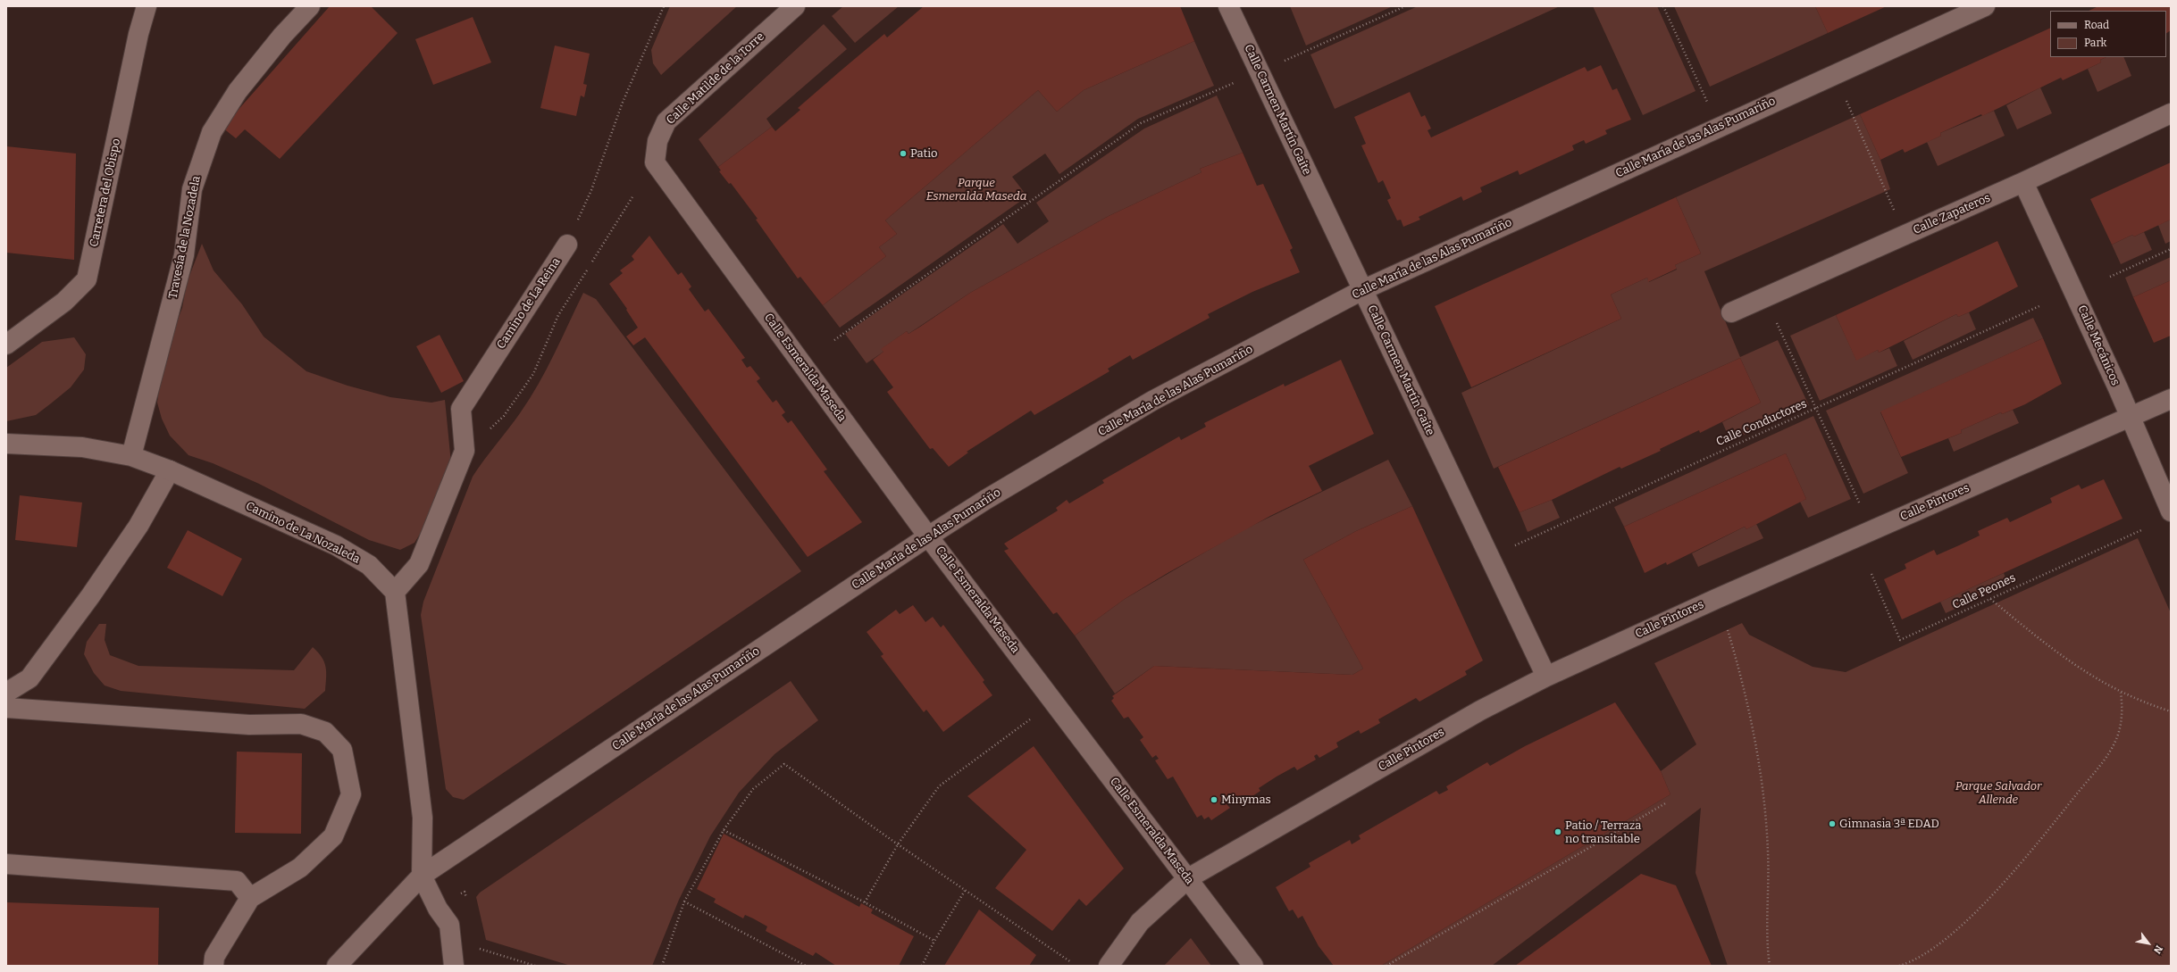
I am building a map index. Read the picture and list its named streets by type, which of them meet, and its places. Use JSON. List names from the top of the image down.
{
  "streets": {
    "street": [
      "Calle Matilde de la Torre",
      "Calle Carmen Martín Gaite",
      "Calle María de las Alas Pumariño",
      "Carretera del Obispo",
      "Calle Zapateros",
      "Travesía de la Nozadela",
      "Camino de La Reina",
      "Calle Mecánicos",
      "Calle Esmeralda Maseda",
      "Calle Pintores",
      "Camino de La Nozaleda"
    ],
    "path": ["Calle Conductores", "Calle Peones"]
  },
  "crossings": [
    ["Calle Matilde de la Torre", "Calle Esmeralda Maseda"],
    ["Calle Carmen Martín Gaite", "Calle María de las Alas Pumariño"],
    ["Calle Carmen Martín Gaite", "Calle Conductores"],
    ["Calle Carmen Martín Gaite", "Calle Pintores"],
    ["Calle María de las Alas Pumariño", "Calle Esmeralda Maseda"],
    ["Calle Zapateros", "Calle Mecánicos"],
    ["Travesía de la Nozadela", "Camino de La Nozaleda"],
    ["Camino de La Reina", "Camino de La Nozaleda"],
    ["Calle Mecánicos", "Calle Pintores"],
    ["Calle Esmeralda Maseda", "Calle Pintores"]
  ],
  "parks": ["Parque Esmeralda Maseda", "Parque Salvador Allende"],
  "places": [
    "Patio",
    "Minymas",
    "Gimnasia 3ª EDAD",
    "Patio / Terraza no transitable"
  ],
  "legend": ["Road", "Park"],
  "north": "bottom right"
}
